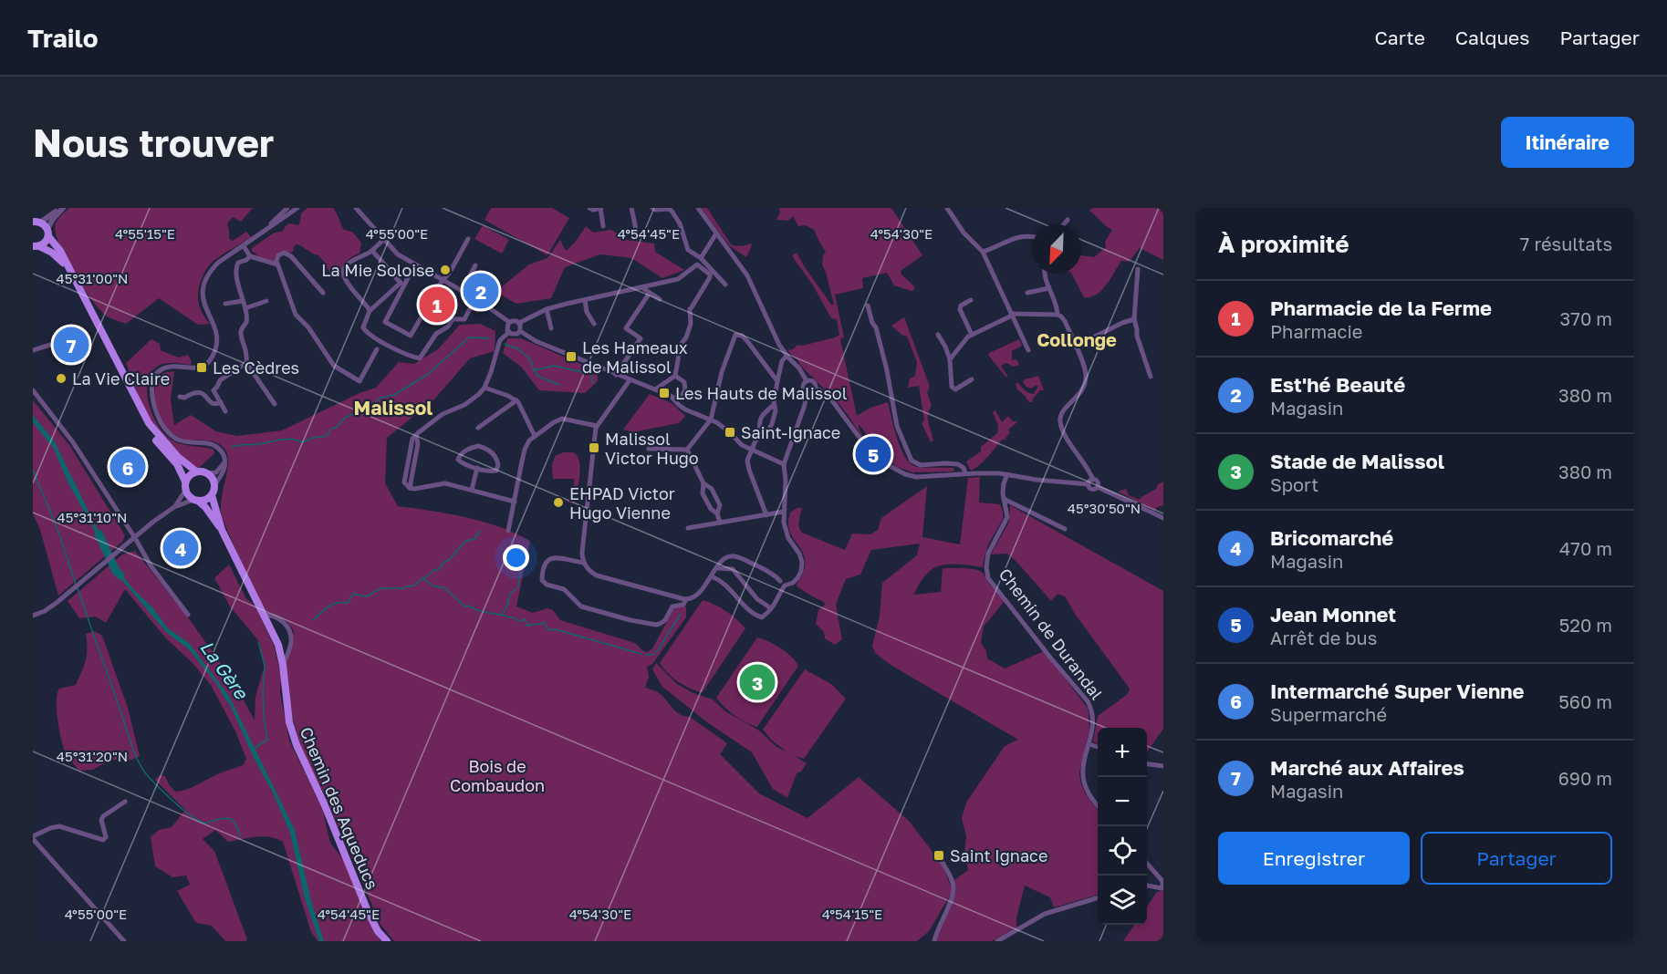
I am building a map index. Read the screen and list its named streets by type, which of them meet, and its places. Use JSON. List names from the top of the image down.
{
  "streets": {
    "main road": ["Chemin des Aqueducs"],
    "street": ["Chemin de Durandal"]
  },
  "districts": ["Collonge", "Malissol"],
  "water": ["La Gère"],
  "parks": ["Bois de Combaudon"],
  "places": {
    "other": ["La Mie Soloise", "La Vie Claire", "EHPAD Victor Hugo Vienne"],
    "transit": [
      "Les Hameaux de Malissol",
      "Les Cèdres",
      "Les Hauts de Malissol",
      "Saint-Ignace",
      "Malissol Victor Hugo",
      "Saint Ignace"
    ]
  },
  "north": "bottom left",
  "page": {
    "header": "Trailo",
    "nav": ["Carte", "Calques", "Partager"],
    "buttons": [
      "Itinéraire",
      ["Enregistrer", "Partager"]
    ],
    "title": "Nous trouver",
    "heading": ["À proximité", "7 résultats"],
    "pins": [
      "2",
      "1",
      "7",
      "5",
      "6",
      "4",
      "3"
    ],
    "list": [
      {
        "mark": "1",
        "name": "Pharmacie de la Ferme",
        "note": "Pharmacie",
        "value": "370 m"
      },
      {
        "mark": "2",
        "name": "Est'hé Beauté",
        "note": "Magasin",
        "value": "380 m"
      },
      {
        "mark": "3",
        "name": "Stade de Malissol",
        "note": "Sport",
        "value": "380 m"
      },
      {
        "mark": "4",
        "name": "Bricomarché",
        "note": "Magasin",
        "value": "470 m"
      },
      {
        "mark": "5",
        "name": "Jean Monnet",
        "note": "Arrêt de bus",
        "value": "520 m"
      },
      {
        "mark": "6",
        "name": "Intermarché Super Vienne",
        "note": "Supermarché",
        "value": "560 m"
      },
      {
        "mark": "7",
        "name": "Marché aux Affaires",
        "note": "Magasin",
        "value": "690 m"
      }
    ],
    "map_buttons": ["+", "−"]
  },
  "coordinates": [
    "4°55'00\"E",
    "4°54'45\"E",
    "4°54'30\"E",
    "4°55'15\"E",
    "45°31'00\"N",
    "45°30'50\"N",
    "45°31'10\"N",
    "45°31'20\"N",
    "4°54'15\"E"
  ]
}
